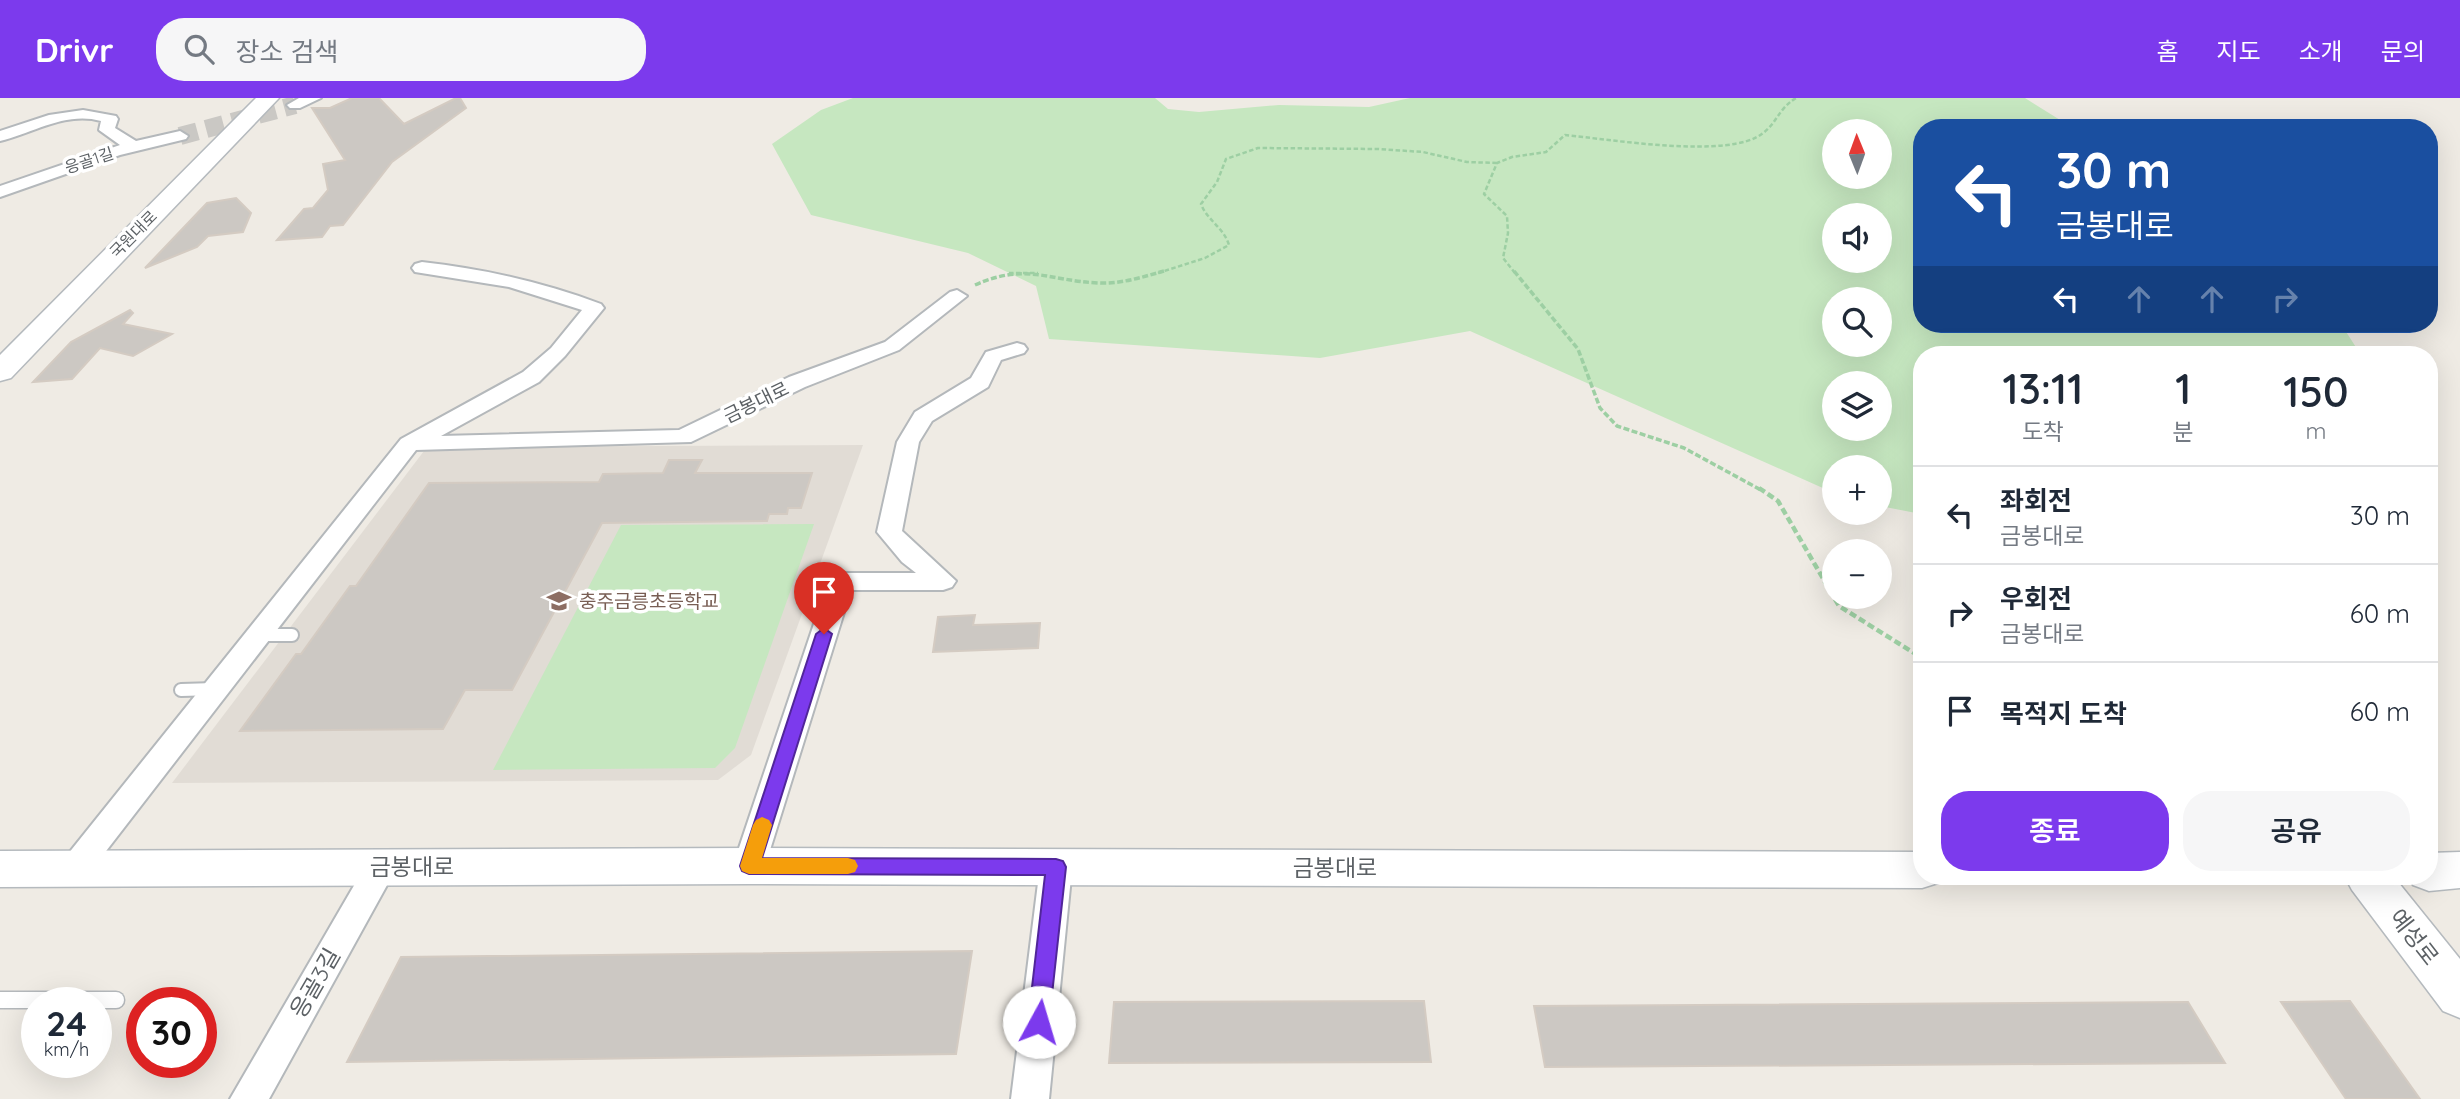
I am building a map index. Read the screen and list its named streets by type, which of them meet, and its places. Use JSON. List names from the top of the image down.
{
  "streets": {
    "street": [
      "응골1길",
      "국원대로",
      "금봉대로",
      "예성로",
      "응골3길"
    ]
  },
  "crossings": [
    ["금봉대로", "응골3길"]
  ],
  "places": {
    "school or university": ["충주금릉초등학교"]
  },
  "north": "top",
  "page": {
    "header": "Drivr",
    "search": "장소 검색",
    "nav": [
      "홈",
      "지도",
      "소개",
      "문의"
    ],
    "map_buttons": ["+", "−"],
    "turn": ["30 m", "금봉대로"],
    "eta": [
      "13:11",
      "도착",
      "1",
      "분",
      "150",
      "m"
    ],
    "list": [
      {
        "name": "좌회전",
        "note": "금봉대로",
        "value": "30 m"
      },
      {
        "name": "우회전",
        "note": "금봉대로",
        "value": "60 m"
      },
      {
        "name": "목적지 도착",
        "value": "60 m"
      }
    ],
    "buttons": ["종료", "공유"],
    "speed": "24 km/h",
    "limit": "30"
  }
}
